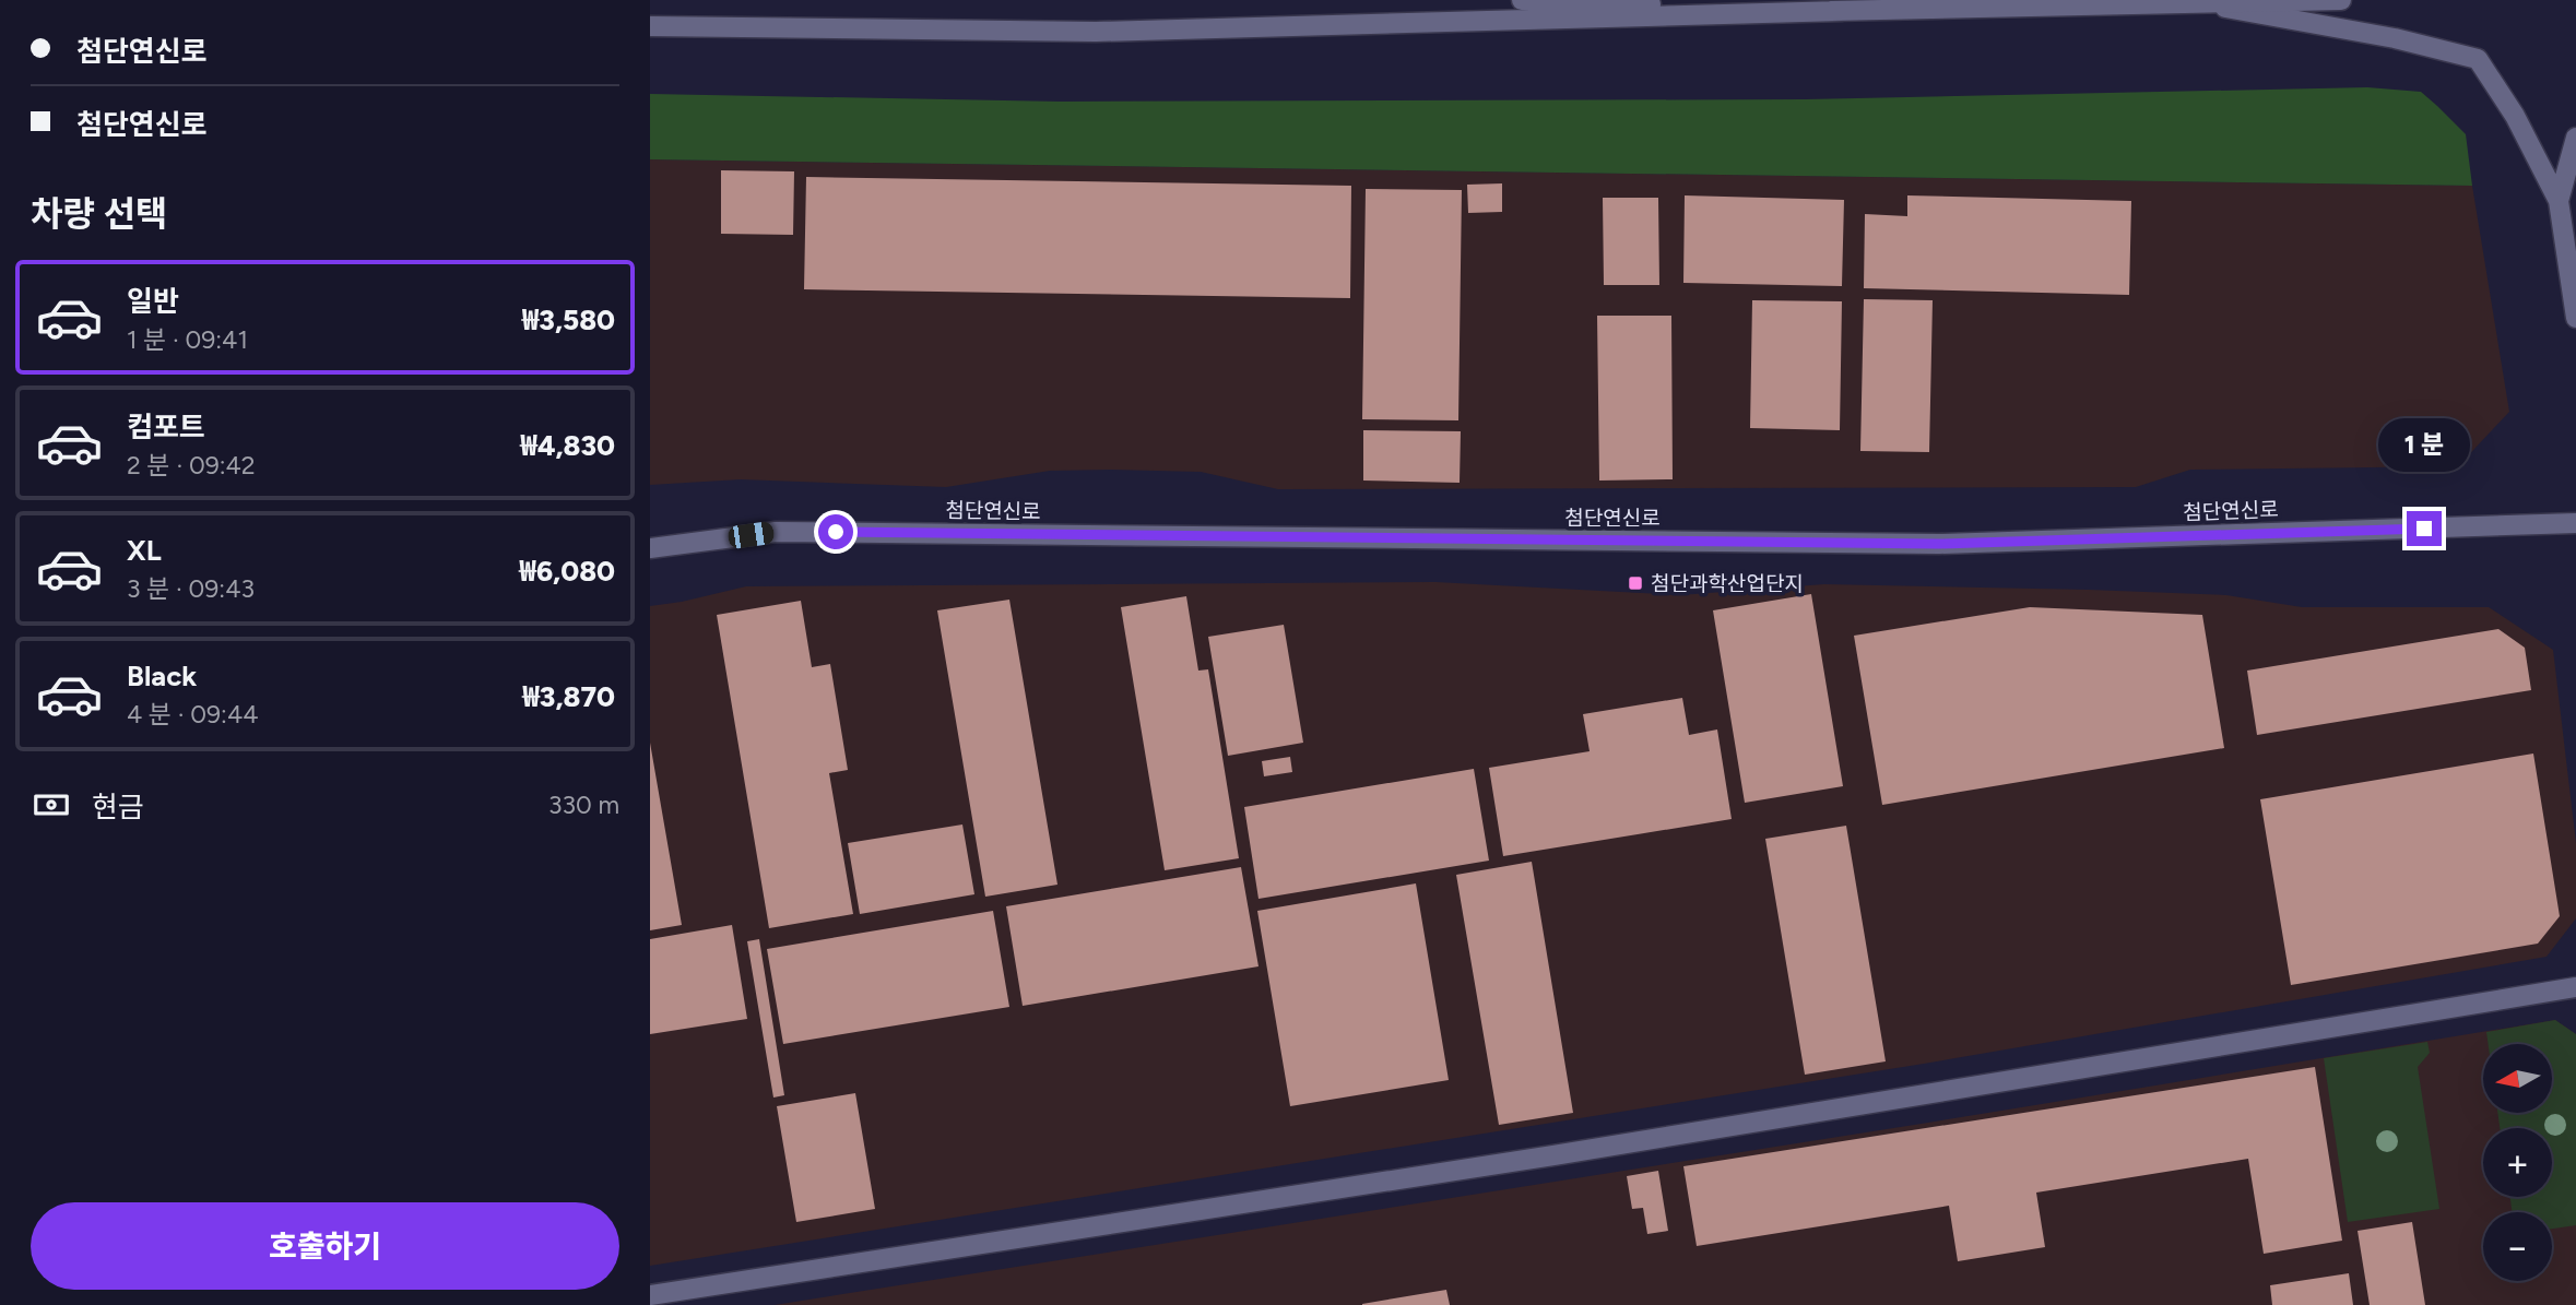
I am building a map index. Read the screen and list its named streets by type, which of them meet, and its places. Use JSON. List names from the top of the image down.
{
  "streets": {
    "street": ["첨단연신로"]
  },
  "places": {
    "transit": ["첨단과학산업단지"]
  },
  "north": "left",
  "page": {
    "banner": ["첨단연신로", "첨단연신로"],
    "heading": "차량 선택",
    "list": [
      {
        "name": "일반",
        "note": "1 분 · 09:41",
        "value": "₩3,580"
      },
      {
        "name": "컴포트",
        "note": "2 분 · 09:42",
        "value": "₩4,830"
      },
      {
        "name": "XL",
        "note": "3 분 · 09:43",
        "value": "₩6,080"
      },
      {
        "name": "Black",
        "note": "4 분 · 09:44",
        "value": "₩3,870"
      }
    ],
    "bubble": "1 분",
    "pay": ["현금", "330 m"],
    "map_buttons": ["+", "−"],
    "buttons": "호출하기"
  }
}
